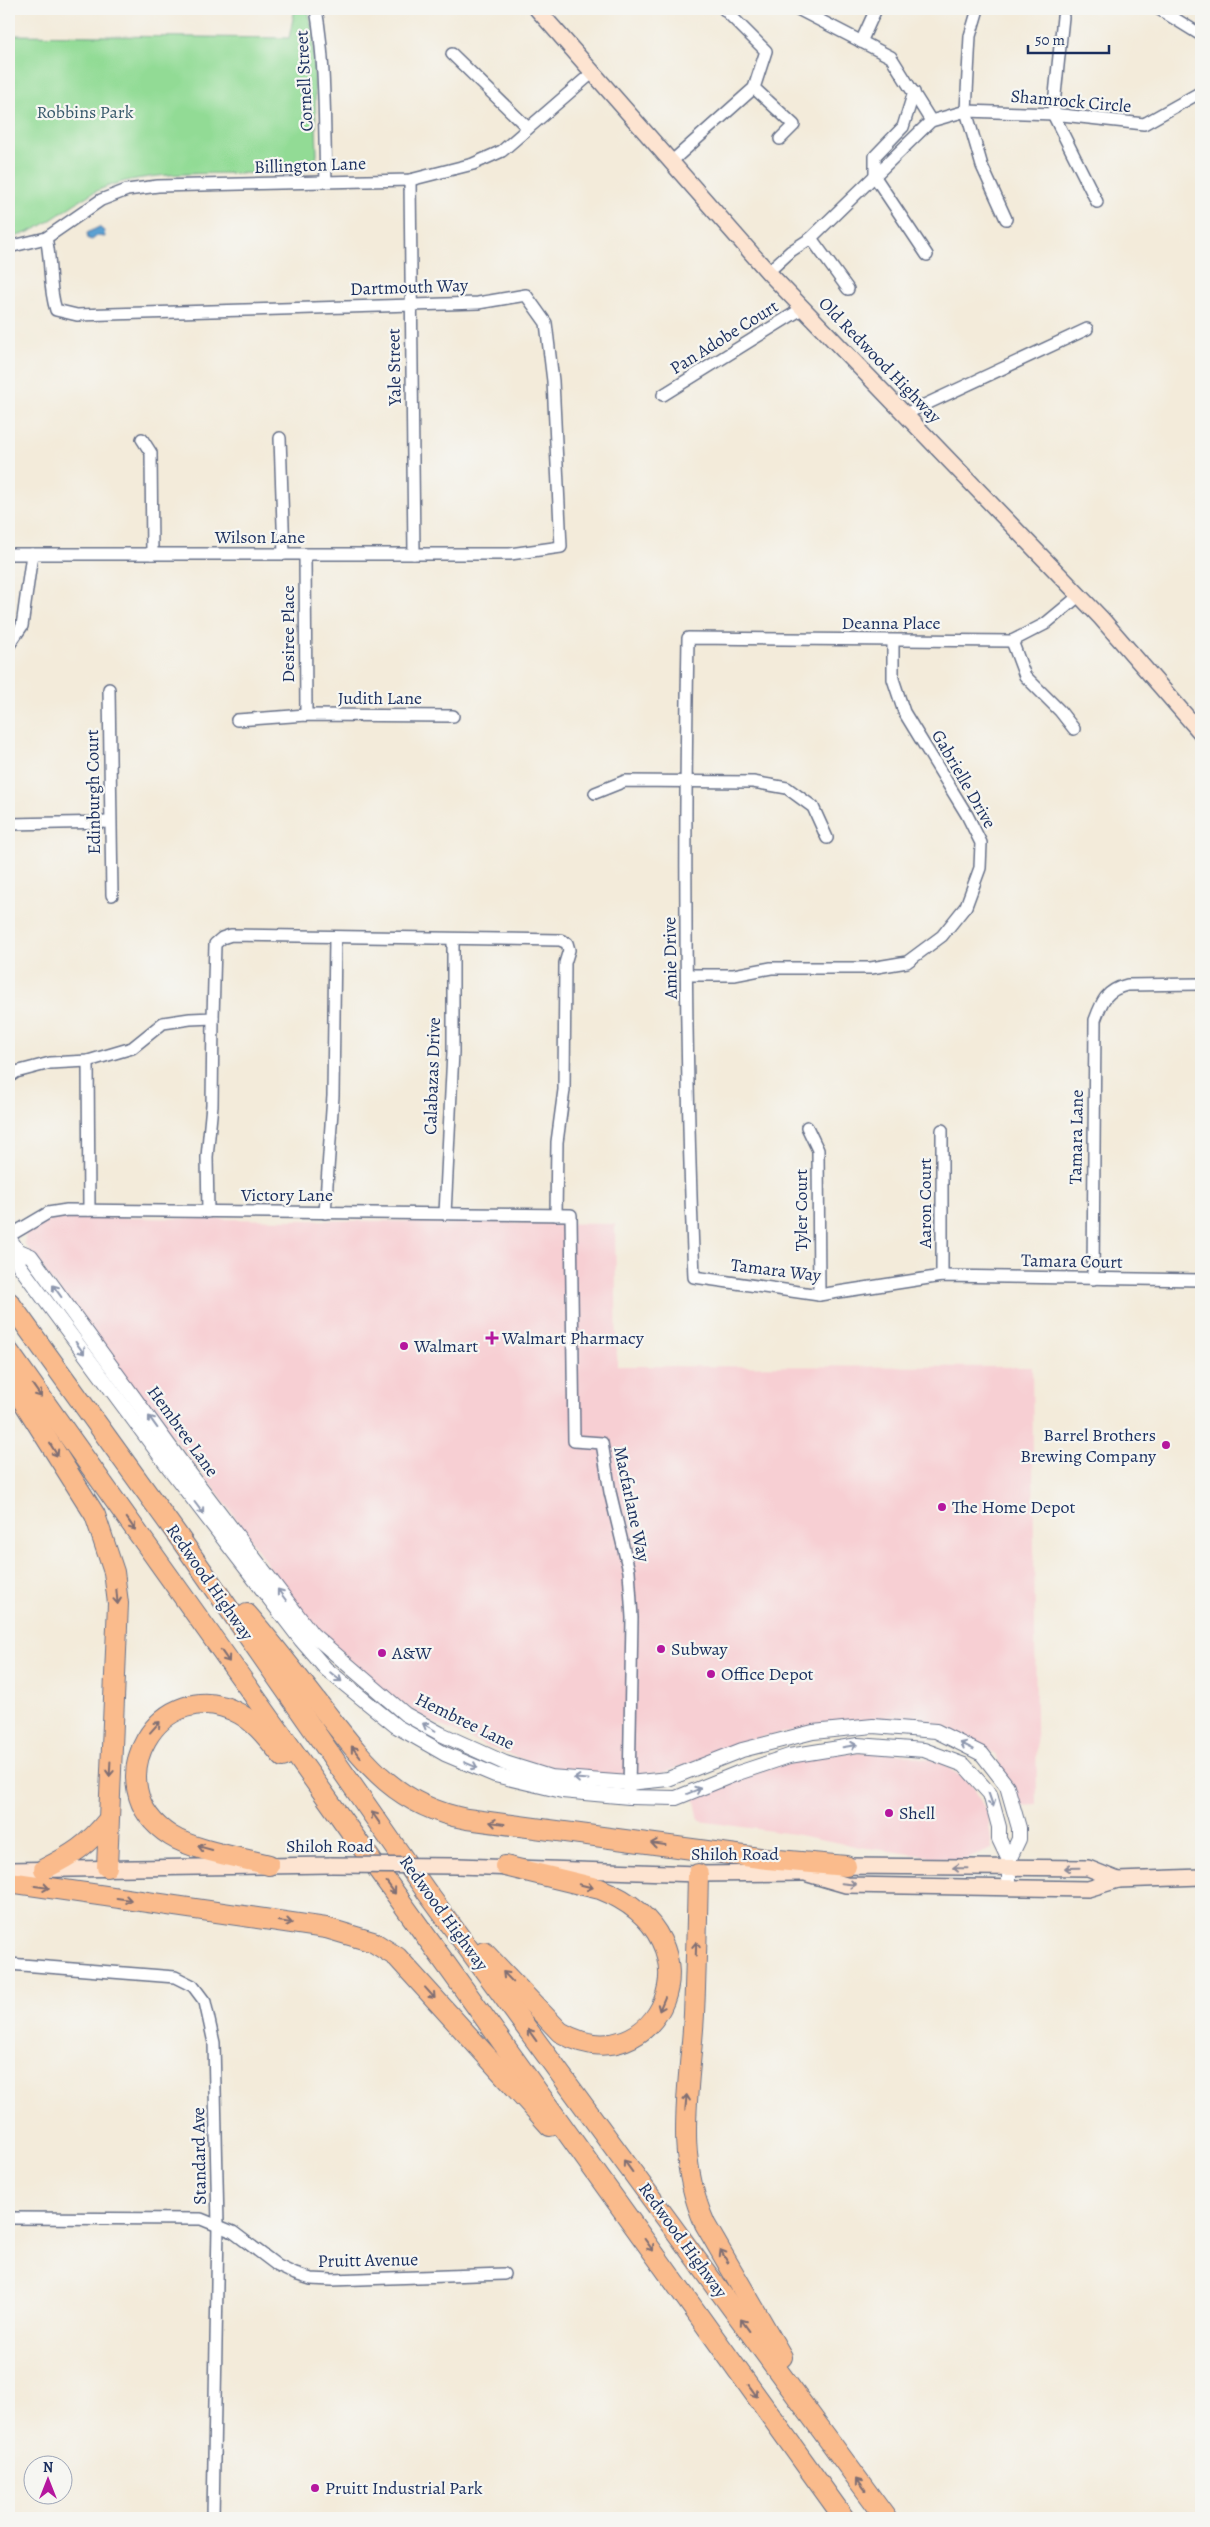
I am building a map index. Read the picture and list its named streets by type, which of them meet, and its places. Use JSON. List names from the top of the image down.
{
  "streets": {
    "highway": ["Redwood Highway"],
    "main road": ["Old Redwood Highway", "Shiloh Road"],
    "street": [
      "Cornell Street",
      "Shamrock Circle",
      "Billington Lane",
      "Dartmouth Way",
      "Pan Adobe Court",
      "Yale Street",
      "Wilson Lane",
      "Deanna Place",
      "Desiree Place",
      "Judith Lane",
      "Gabrielle Drive",
      "Edinburgh Court",
      "Amie Drive",
      "Calabazas Drive",
      "Tamara Lane",
      "Victory Lane",
      "Aaron Court",
      "Tyler Court",
      "Tamara Court",
      "Tamara Way",
      "Hembree Lane",
      "Macfarlane Way",
      "Standard Ave",
      "Pruitt Avenue"
    ]
  },
  "crossings": [
    ["Cornell Street", "Billington Lane"],
    ["Shamrock Circle", "Old Redwood Highway"],
    ["Billington Lane", "Dartmouth Way"],
    ["Billington Lane", "Old Redwood Highway"],
    ["Billington Lane", "Yale Street"],
    ["Dartmouth Way", "Yale Street"],
    ["Dartmouth Way", "Wilson Lane"],
    ["Pan Adobe Court", "Old Redwood Highway"],
    ["Old Redwood Highway", "Deanna Place"],
    ["Yale Street", "Wilson Lane"],
    ["Wilson Lane", "Desiree Place"],
    ["Deanna Place", "Gabrielle Drive"],
    ["Deanna Place", "Amie Drive"],
    ["Desiree Place", "Judith Lane"],
    ["Gabrielle Drive", "Amie Drive"],
    ["Amie Drive", "Tamara Way"],
    ["Calabazas Drive", "Victory Lane"],
    ["Tamara Lane", "Tamara Court"],
    ["Victory Lane", "Hembree Lane"],
    ["Victory Lane", "Macfarlane Way"],
    ["Aaron Court", "Tamara Court"],
    ["Aaron Court", "Tamara Way"],
    ["Tyler Court", "Tamara Way"],
    ["Tamara Court", "Tamara Way"],
    ["Hembree Lane", "Macfarlane Way"],
    ["Hembree Lane", "Shiloh Road"],
    ["Standard Ave", "Pruitt Avenue"]
  ],
  "parks": ["Robbins Park"],
  "places": {
    "health": ["Walmart Pharmacy"],
    "other": [
      "Walmart",
      "Barrel Brothers Brewing Company",
      "The Home Depot",
      "Subway",
      "A&W",
      "Office Depot",
      "Shell",
      "Pruitt Industrial Park"
    ]
  },
  "scale_bar": "50 m",
  "north": "top"
}
